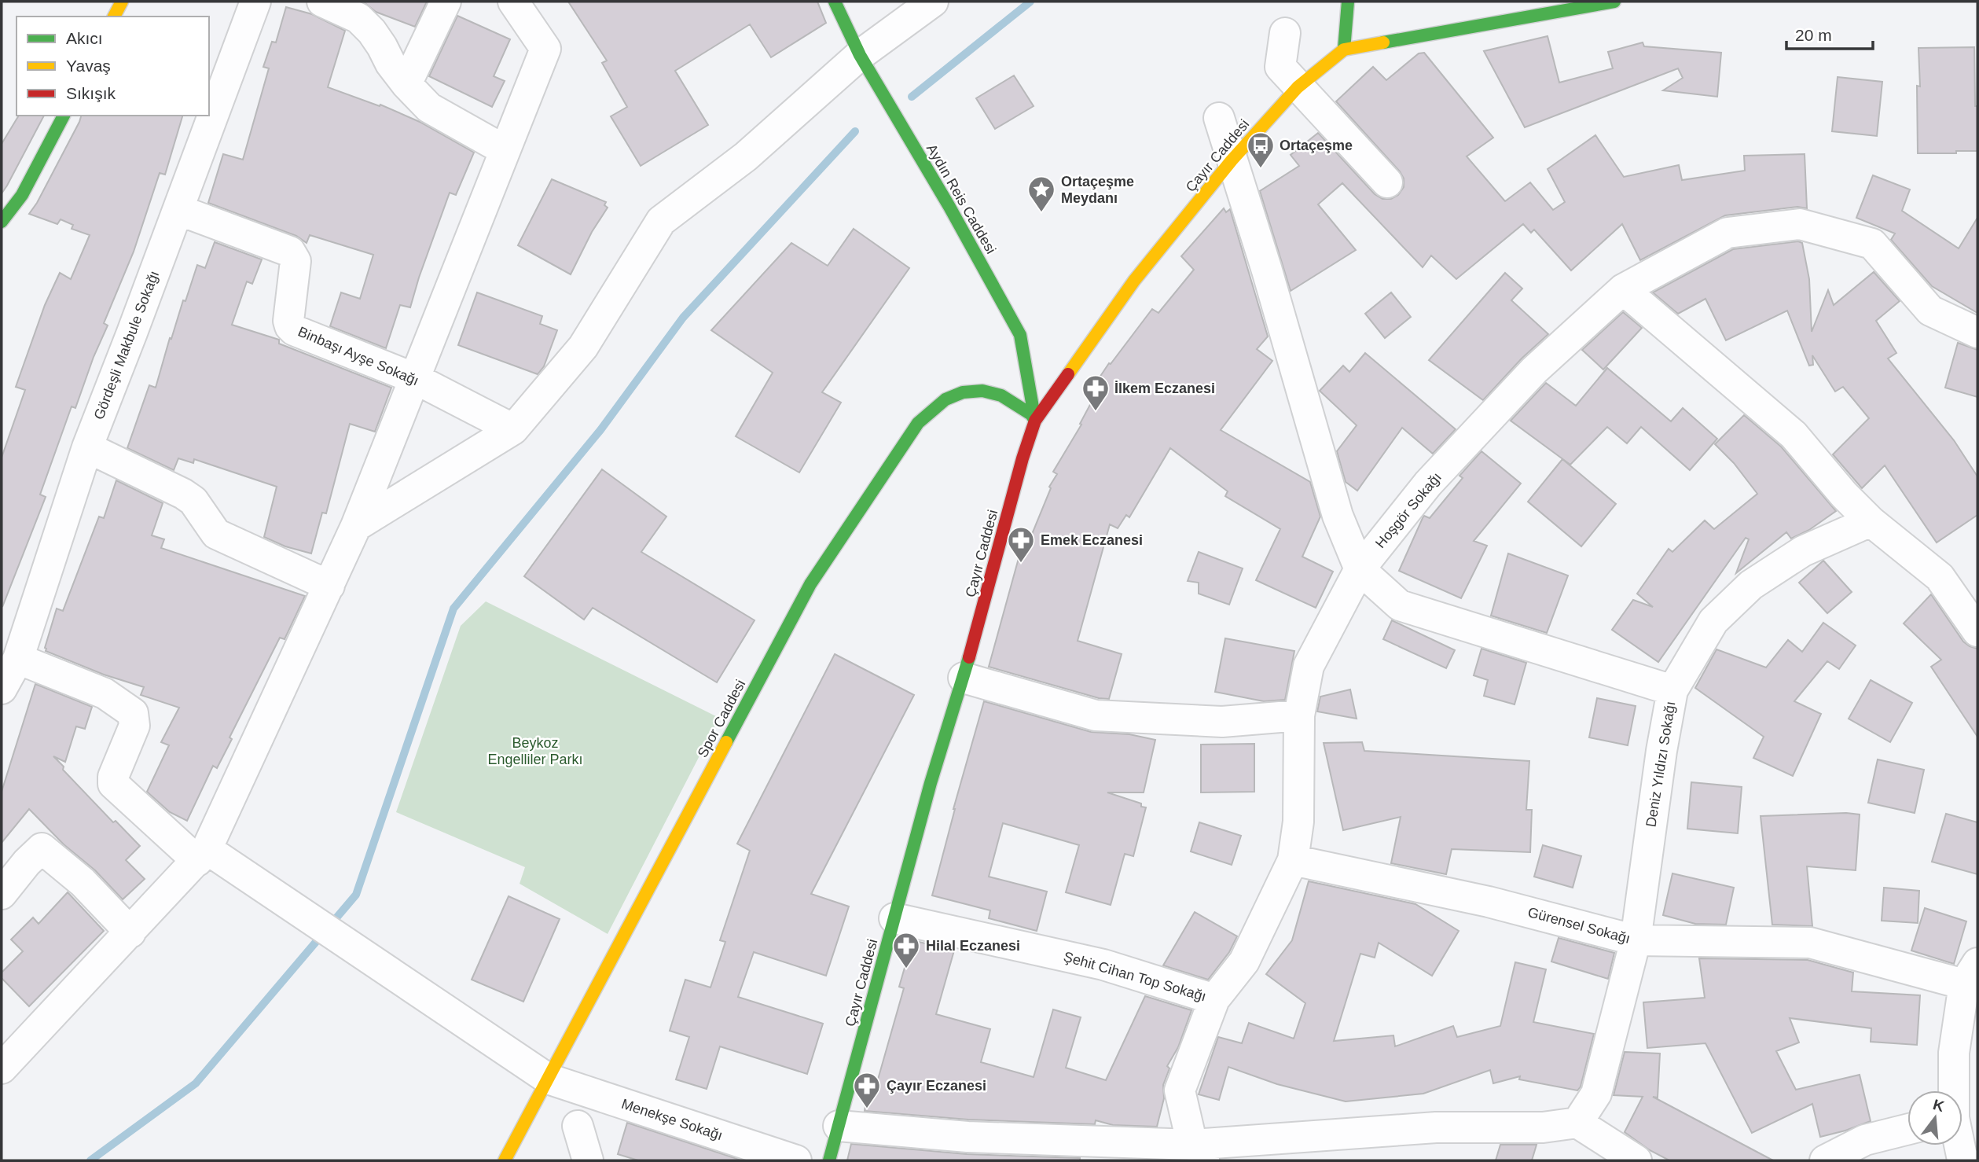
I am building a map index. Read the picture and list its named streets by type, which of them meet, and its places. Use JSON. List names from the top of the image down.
{
  "streets": {
    "street": [
      "Çayır Caddesi",
      "Aydın Reis Caddesi",
      "Gördeşli Makbule Sokağı",
      "Binbaşı Ayşe Sokağı",
      "Hoşgör Sokağı",
      "Spor Caddesi",
      "Deniz Yıldızı Sokağı",
      "Gürensel Sokağı",
      "Şehit Cihan Top Sokağı",
      "Menekşe Sokağı"
    ]
  },
  "crossings": [
    ["Çayır Caddesi", "Aydın Reis Caddesi"],
    ["Çayır Caddesi", "Spor Caddesi"],
    ["Çayır Caddesi", "Şehit Cihan Top Sokağı"],
    ["Aydın Reis Caddesi", "Spor Caddesi"],
    ["Gördeşli Makbule Sokağı", "Binbaşı Ayşe Sokağı"],
    ["Gördeşli Makbule Sokağı", "Menekşe Sokağı"],
    ["Hoşgör Sokağı", "Gürensel Sokağı"],
    ["Hoşgör Sokağı", "Şehit Cihan Top Sokağı"],
    ["Spor Caddesi", "Menekşe Sokağı"],
    ["Deniz Yıldızı Sokağı", "Gürensel Sokağı"]
  ],
  "parks": ["Beykoz Engelliler Parkı"],
  "places": {
    "bus stop": ["Ortaçeşme"],
    "place": ["Ortaçeşme Meydanı"],
    "pharmacy": [
      "İlkem Eczanesi",
      "Emek Eczanesi",
      "Hilal Eczanesi",
      "Çayır Eczanesi"
    ]
  },
  "legend": ["Akıcı", "Yavaş", "Sıkışık"],
  "scale_bar": "20 m",
  "north": "top"
}
